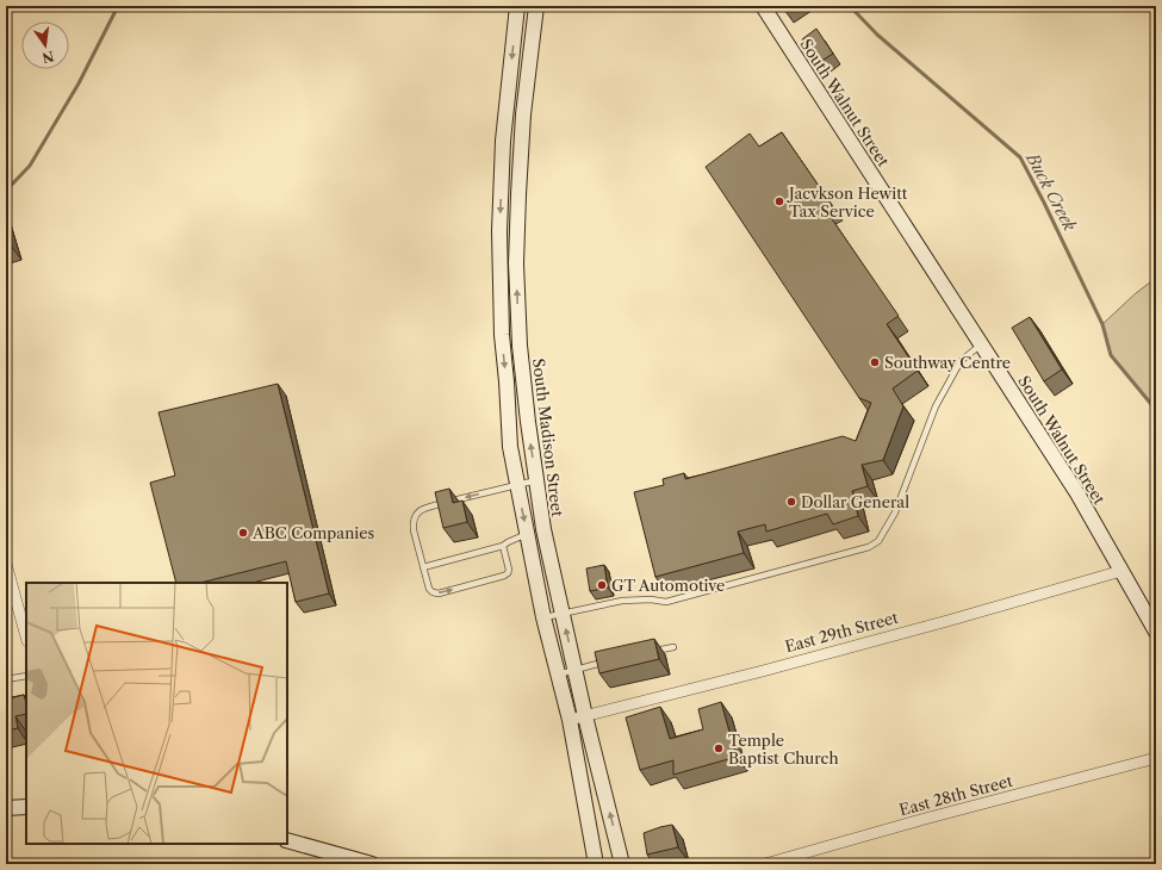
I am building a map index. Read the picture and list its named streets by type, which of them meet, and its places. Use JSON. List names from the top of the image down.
{
  "streets": {
    "main road": ["South Walnut Street", "South Madison Street"],
    "street": ["East 29th Street", "East 28th Street"]
  },
  "crossings": [
    ["South Walnut Street", "East 29th Street"],
    ["South Madison Street", "East 29th Street"]
  ],
  "water": ["Buck Creek"],
  "places": [
    "Jacvkson Hewitt Tax Service",
    "Southway Centre",
    "Dollar General",
    "ABC Companies",
    "GT Automotive",
    "Temple Baptist Church"
  ],
  "north": "bottom"
}
